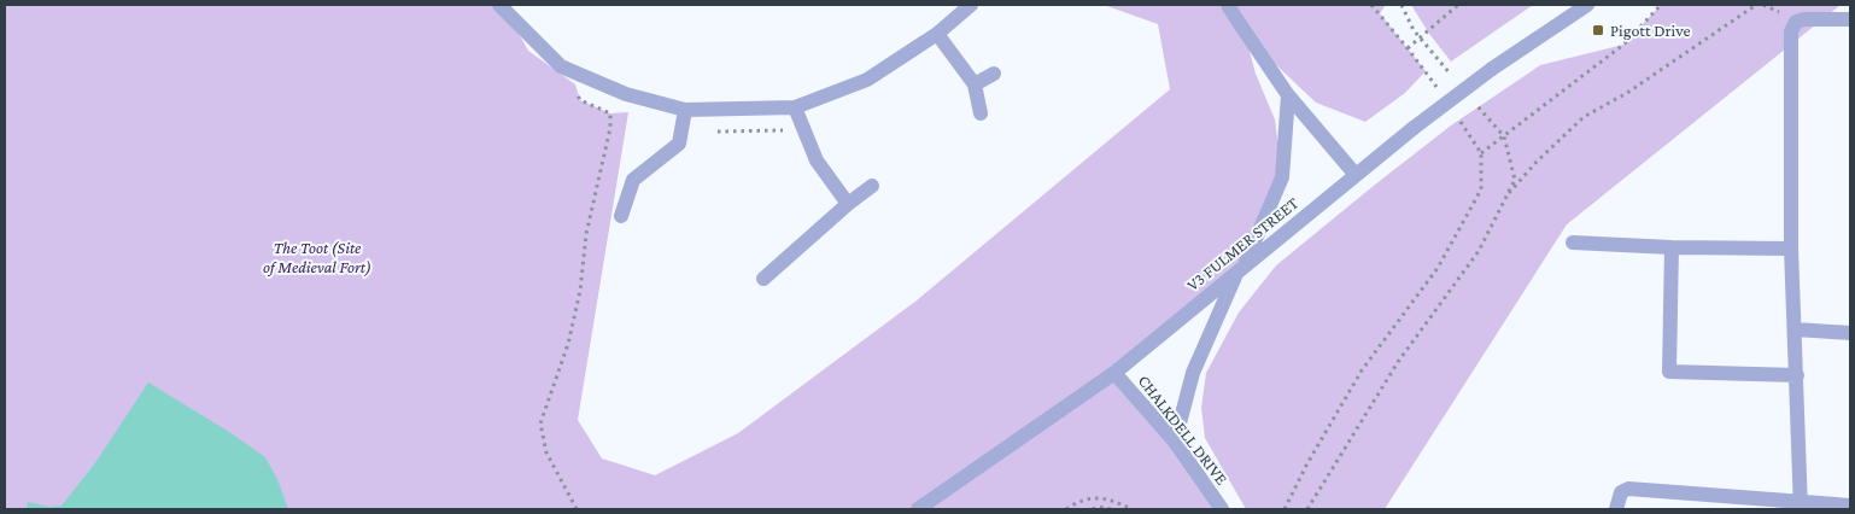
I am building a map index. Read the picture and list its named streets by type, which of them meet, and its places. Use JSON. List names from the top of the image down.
{
  "streets": {
    "street": ["V3 FULMER STREET", "CHALKDELL DRIVE"]
  },
  "crossings": [
    ["V3 FULMER STREET", "CHALKDELL DRIVE"]
  ],
  "parks": ["The Toot (Site of Medieval Fort)"],
  "places": {
    "transit": ["Pigott Drive"]
  }
}
